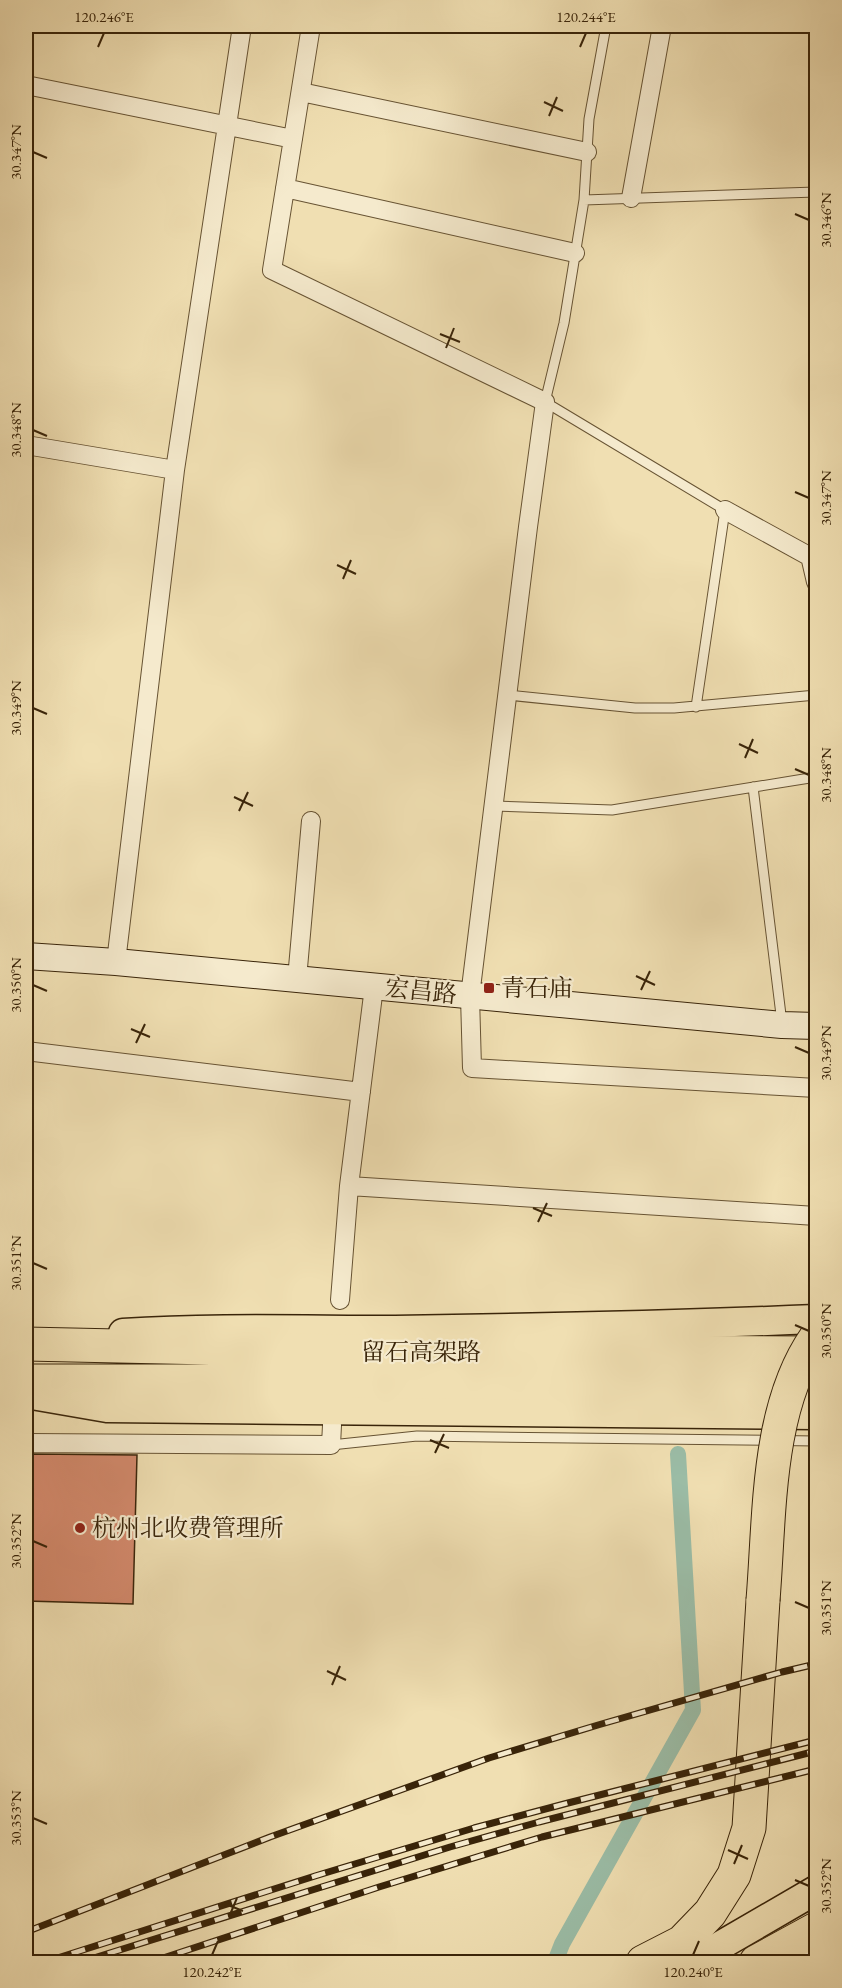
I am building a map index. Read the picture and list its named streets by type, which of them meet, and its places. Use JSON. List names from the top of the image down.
{
  "streets": {
    "highway": ["留石高架路"],
    "street": ["宏昌路"]
  },
  "places": {
    "transit": ["青石庙"],
    "other": ["杭州北收费管理所"]
  },
  "coordinates": [
    "120.246°E",
    "120.244°E",
    "30.347°N",
    "30.346°N",
    "30.348°N",
    "30.349°N",
    "30.350°N",
    "30.351°N",
    "30.352°N",
    "30.353°N",
    "120.242°E",
    "120.240°E"
  ]
}
